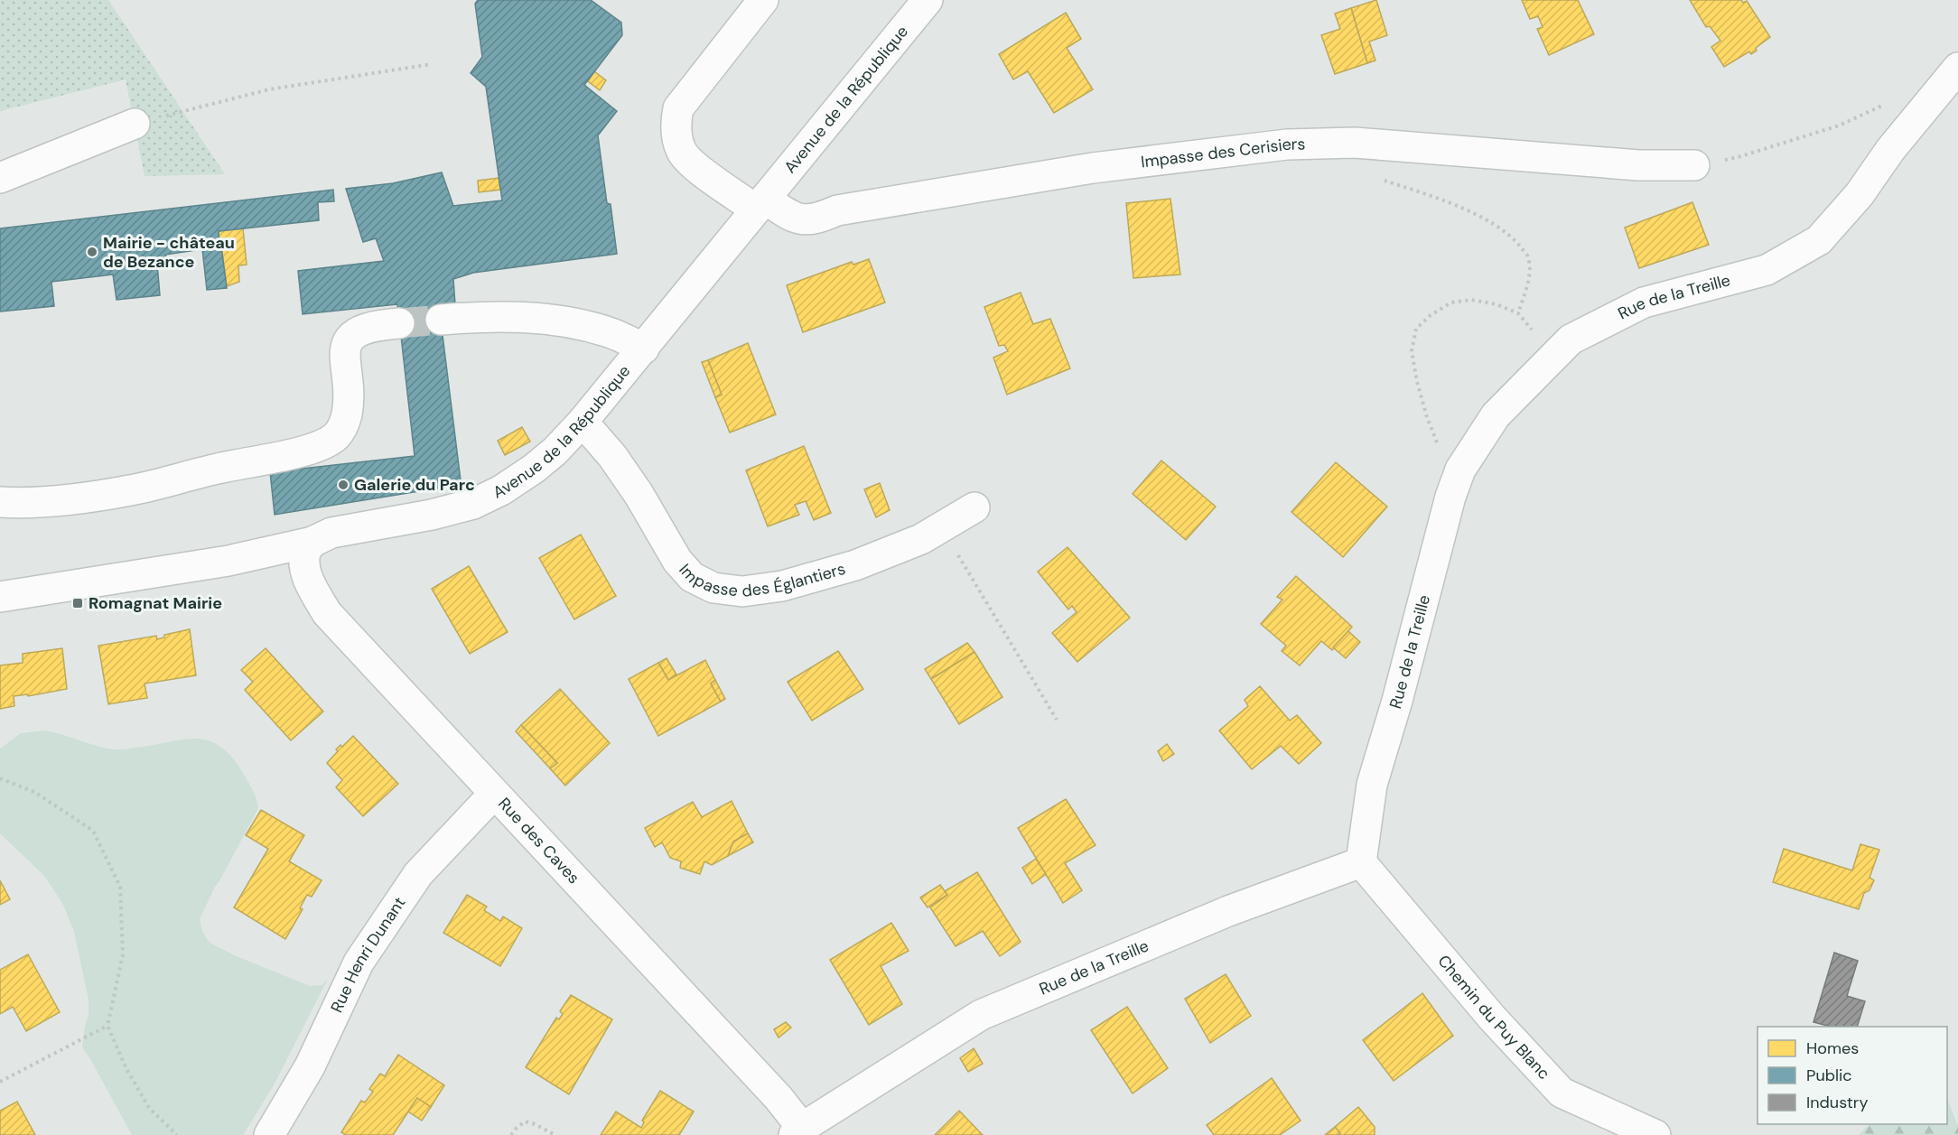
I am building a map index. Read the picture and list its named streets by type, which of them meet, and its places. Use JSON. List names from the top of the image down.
{
  "streets": {
    "street": [
      "Avenue de la République",
      "Impasse des Cerisiers",
      "Rue de la Treille",
      "Impasse des Églantiers",
      "Rue des Caves",
      "Rue Henri Dunant",
      "Chemin du Puy Blanc"
    ]
  },
  "crossings": [
    ["Avenue de la République", "Impasse des Cerisiers"],
    ["Avenue de la République", "Impasse des Églantiers"],
    ["Avenue de la République", "Rue des Caves"],
    ["Rue de la Treille", "Rue des Caves"],
    ["Rue de la Treille", "Chemin du Puy Blanc"],
    ["Rue des Caves", "Rue Henri Dunant"]
  ],
  "places": {
    "other": ["Mairie - château de Bezance", "Galerie du Parc"],
    "transit": ["Romagnat Mairie"]
  },
  "legend": ["Homes", "Public", "Industry"]
}
